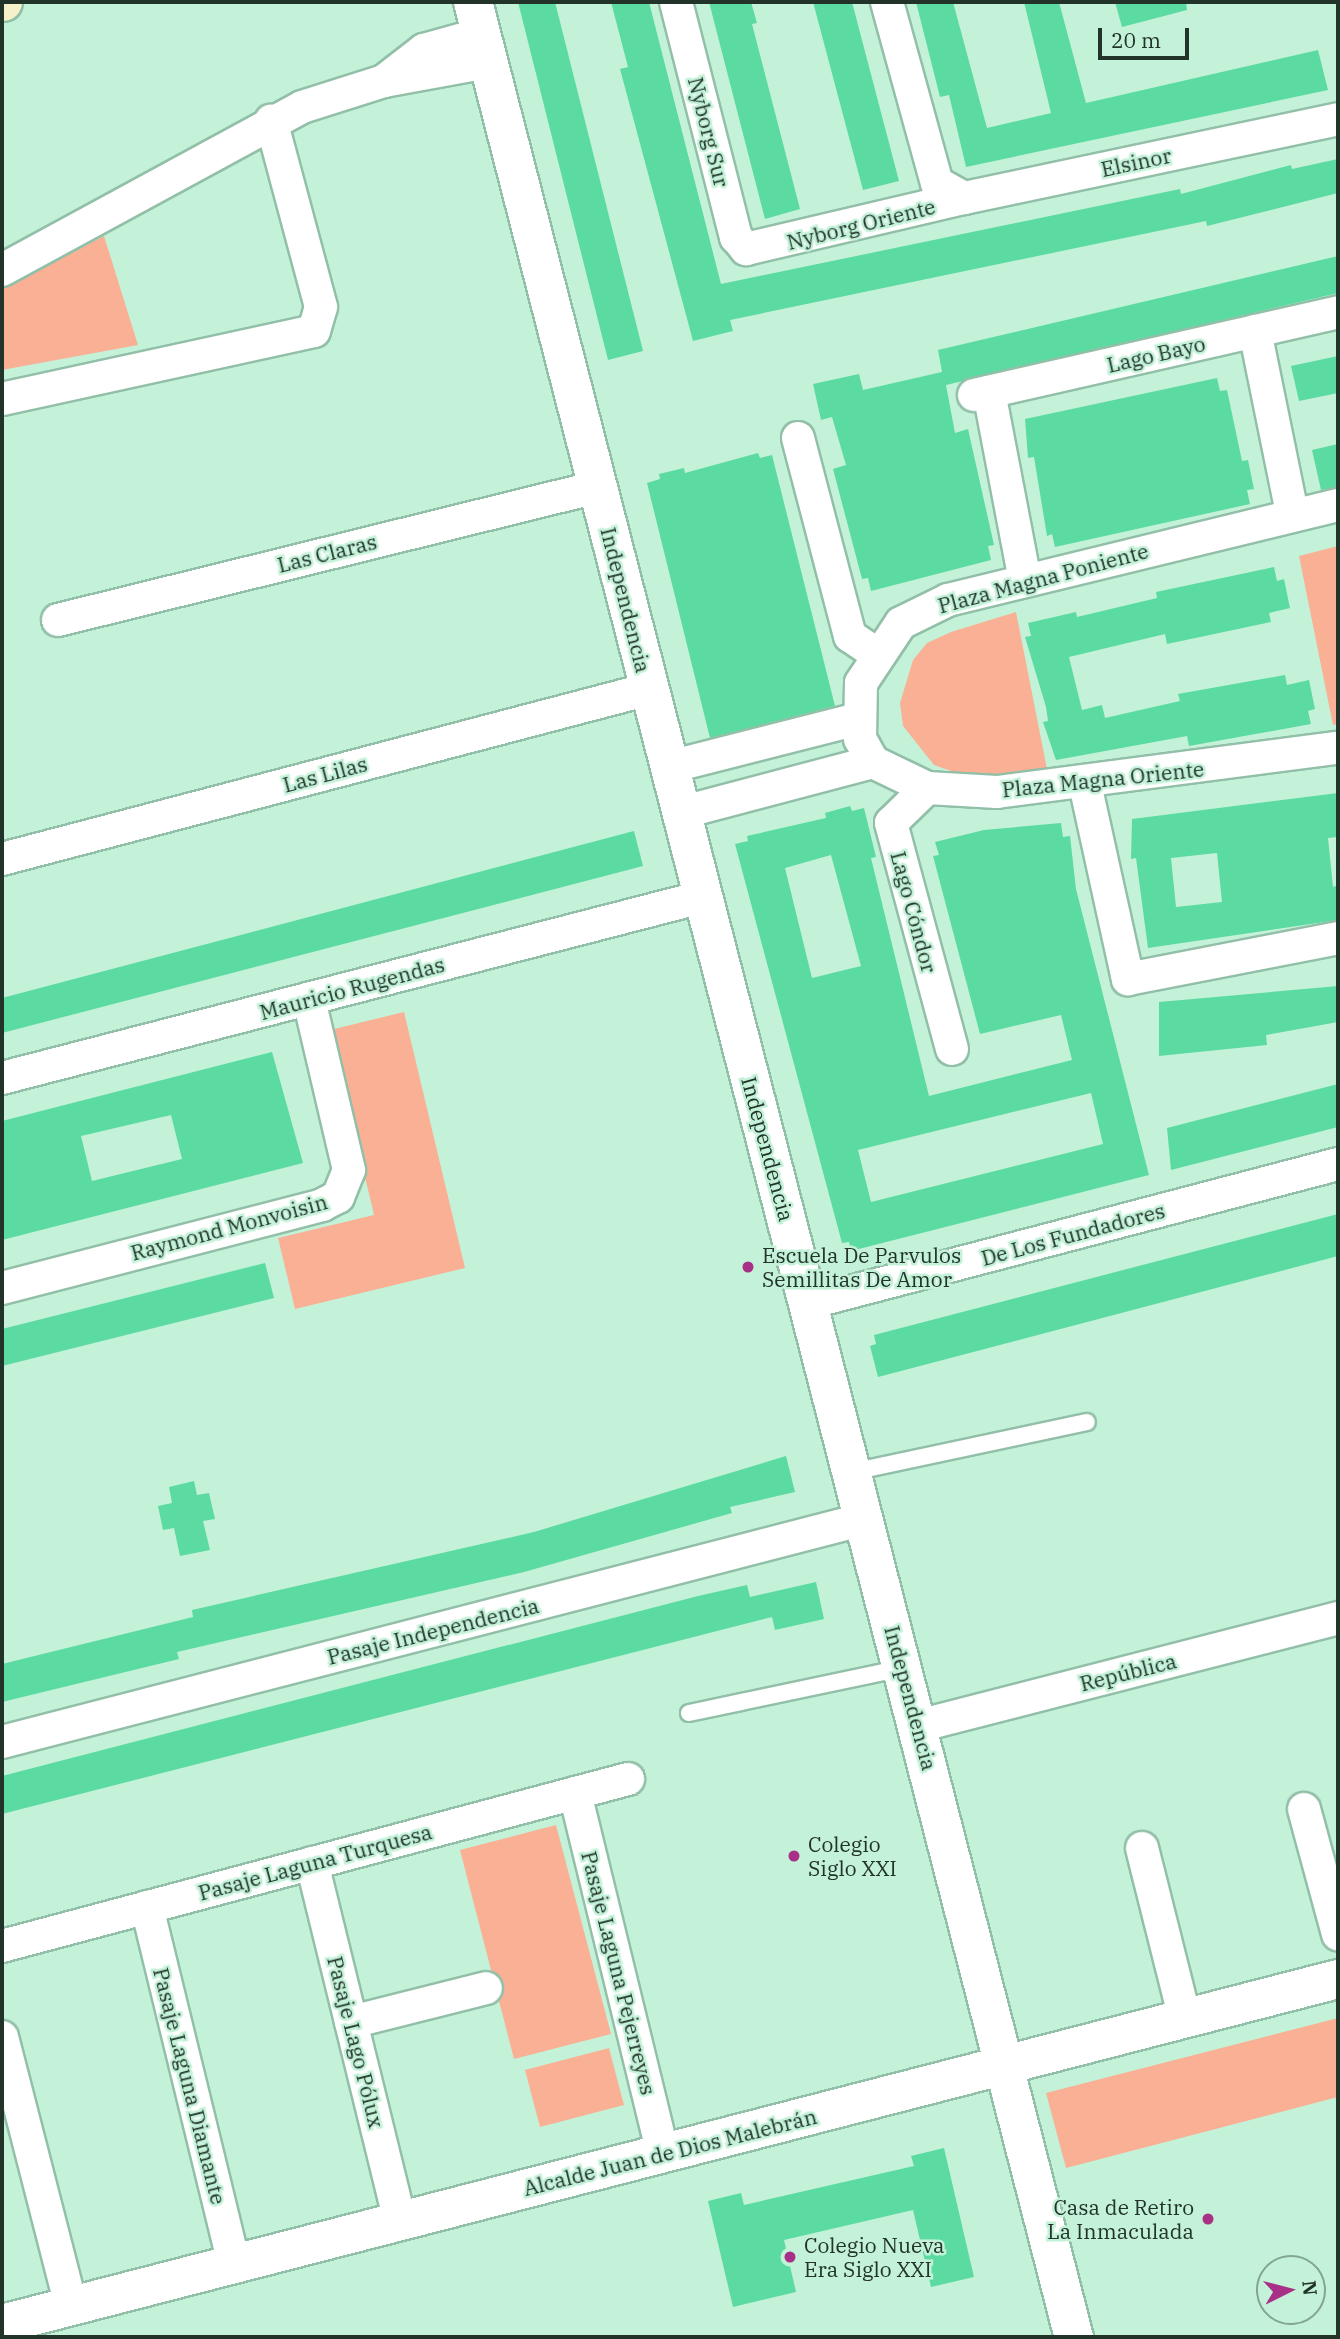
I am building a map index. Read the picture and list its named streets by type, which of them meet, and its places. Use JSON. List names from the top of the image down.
{
  "streets": {
    "street": [
      "Nyborg Sur",
      "Elsinor",
      "Nyborg Oriente",
      "Lago Bayo",
      "Las Claras",
      "Plaza Magna Poniente",
      "Independencia",
      "Las Lilas",
      "Plaza Magna Oriente",
      "Lago Cóndor",
      "Mauricio Rugendas",
      "Raymond Monvoisin",
      "De Los Fundadores",
      "Pasaje Independencia",
      "República",
      "Pasaje Laguna Turquesa",
      "Pasaje Laguna Pejerreyes",
      "Pasaje Lago Pólux",
      "Pasaje Laguna Diamante",
      "Alcalde Juan de Dios Malebrán"
    ]
  },
  "crossings": [
    ["Nyborg Sur", "Nyborg Oriente"],
    ["Elsinor", "Nyborg Oriente"],
    ["Lago Bayo", "Plaza Magna Poniente"],
    ["Las Claras", "Independencia"],
    ["Plaza Magna Poniente", "Plaza Magna Oriente"],
    ["Independencia", "Las Lilas"],
    ["Independencia", "Mauricio Rugendas"],
    ["Independencia", "De Los Fundadores"],
    ["Independencia", "Pasaje Independencia"],
    ["Independencia", "República"],
    ["Independencia", "Alcalde Juan de Dios Malebrán"],
    ["Plaza Magna Oriente", "Lago Cóndor"],
    ["Mauricio Rugendas", "Raymond Monvoisin"],
    ["Pasaje Laguna Turquesa", "Pasaje Laguna Pejerreyes"],
    ["Pasaje Laguna Turquesa", "Pasaje Lago Pólux"],
    ["Pasaje Laguna Turquesa", "Pasaje Laguna Diamante"],
    ["Pasaje Laguna Pejerreyes", "Alcalde Juan de Dios Malebrán"],
    ["Pasaje Lago Pólux", "Alcalde Juan de Dios Malebrán"],
    ["Pasaje Laguna Diamante", "Alcalde Juan de Dios Malebrán"]
  ],
  "places": [
    "Escuela De Parvulos Semillitas De Amor",
    "Colegio Siglo XXI",
    "Casa de Retiro La Inmaculada",
    "Colegio Nueva Era Siglo XXI"
  ],
  "scale_bar": "20 m",
  "north": "right"
}
